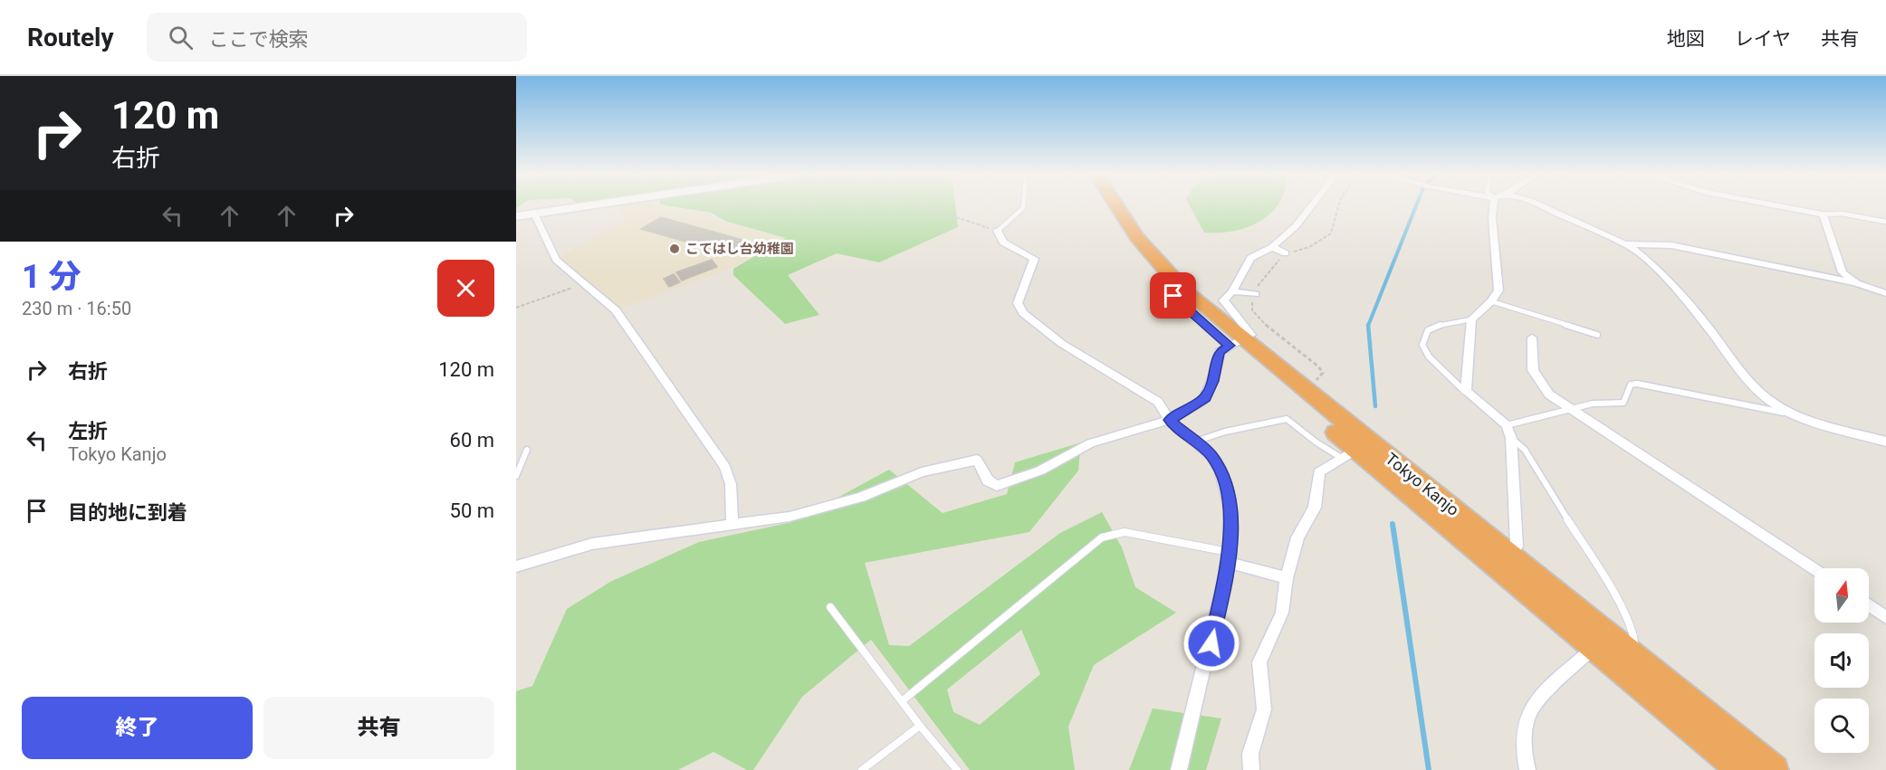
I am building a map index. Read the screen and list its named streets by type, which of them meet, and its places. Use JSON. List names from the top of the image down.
{
  "streets": {
    "highway": ["Tokyo Kanjo"]
  },
  "places": ["こてはし台幼稚園"],
  "north": "top",
  "page": {
    "header": "Routely",
    "search": "ここで検索",
    "nav": ["地図", "レイヤ", "共有"],
    "turn": ["120 m", "右折"],
    "heading": ["1 分", "230 m · 16:50"],
    "list": [
      {
        "name": "右折",
        "value": "120 m"
      },
      {
        "name": "左折",
        "note": "Tokyo Kanjo",
        "value": "60 m"
      },
      {
        "name": "目的地に到着",
        "value": "50 m"
      }
    ],
    "buttons": ["終了", "共有"]
  }
}
